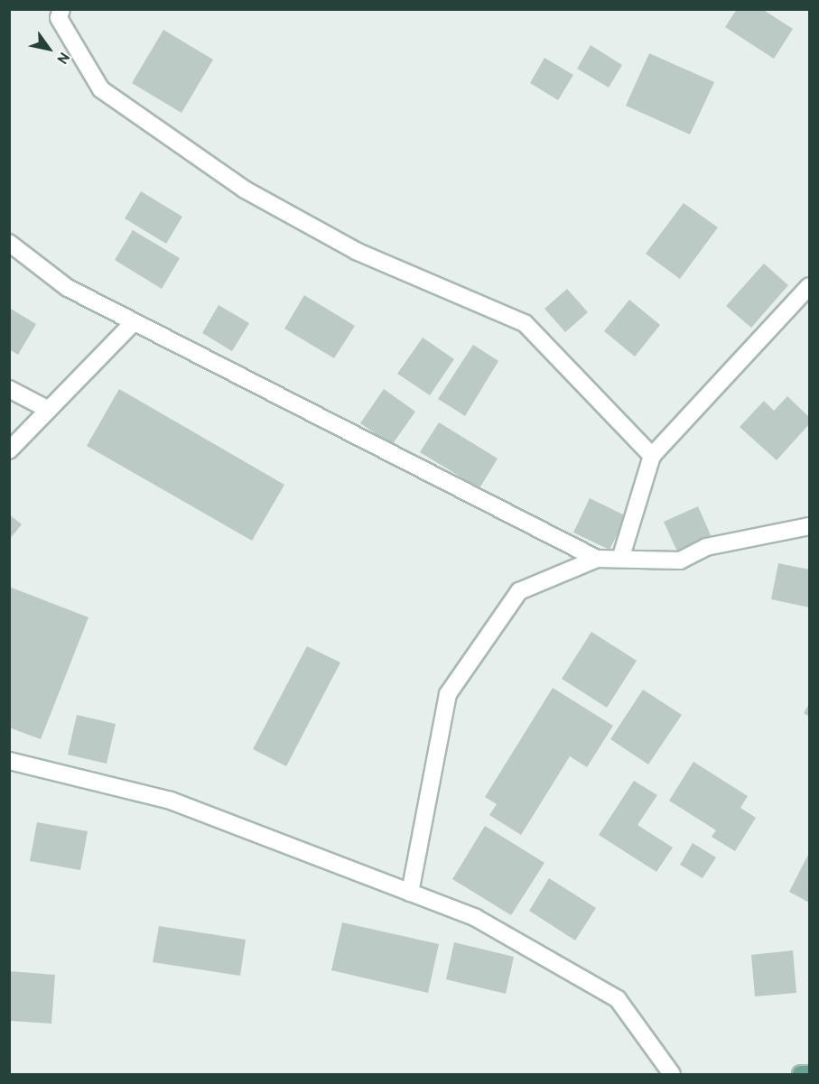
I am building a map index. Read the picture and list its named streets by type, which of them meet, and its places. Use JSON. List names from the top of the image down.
{
  "north": "bottom right"
}
